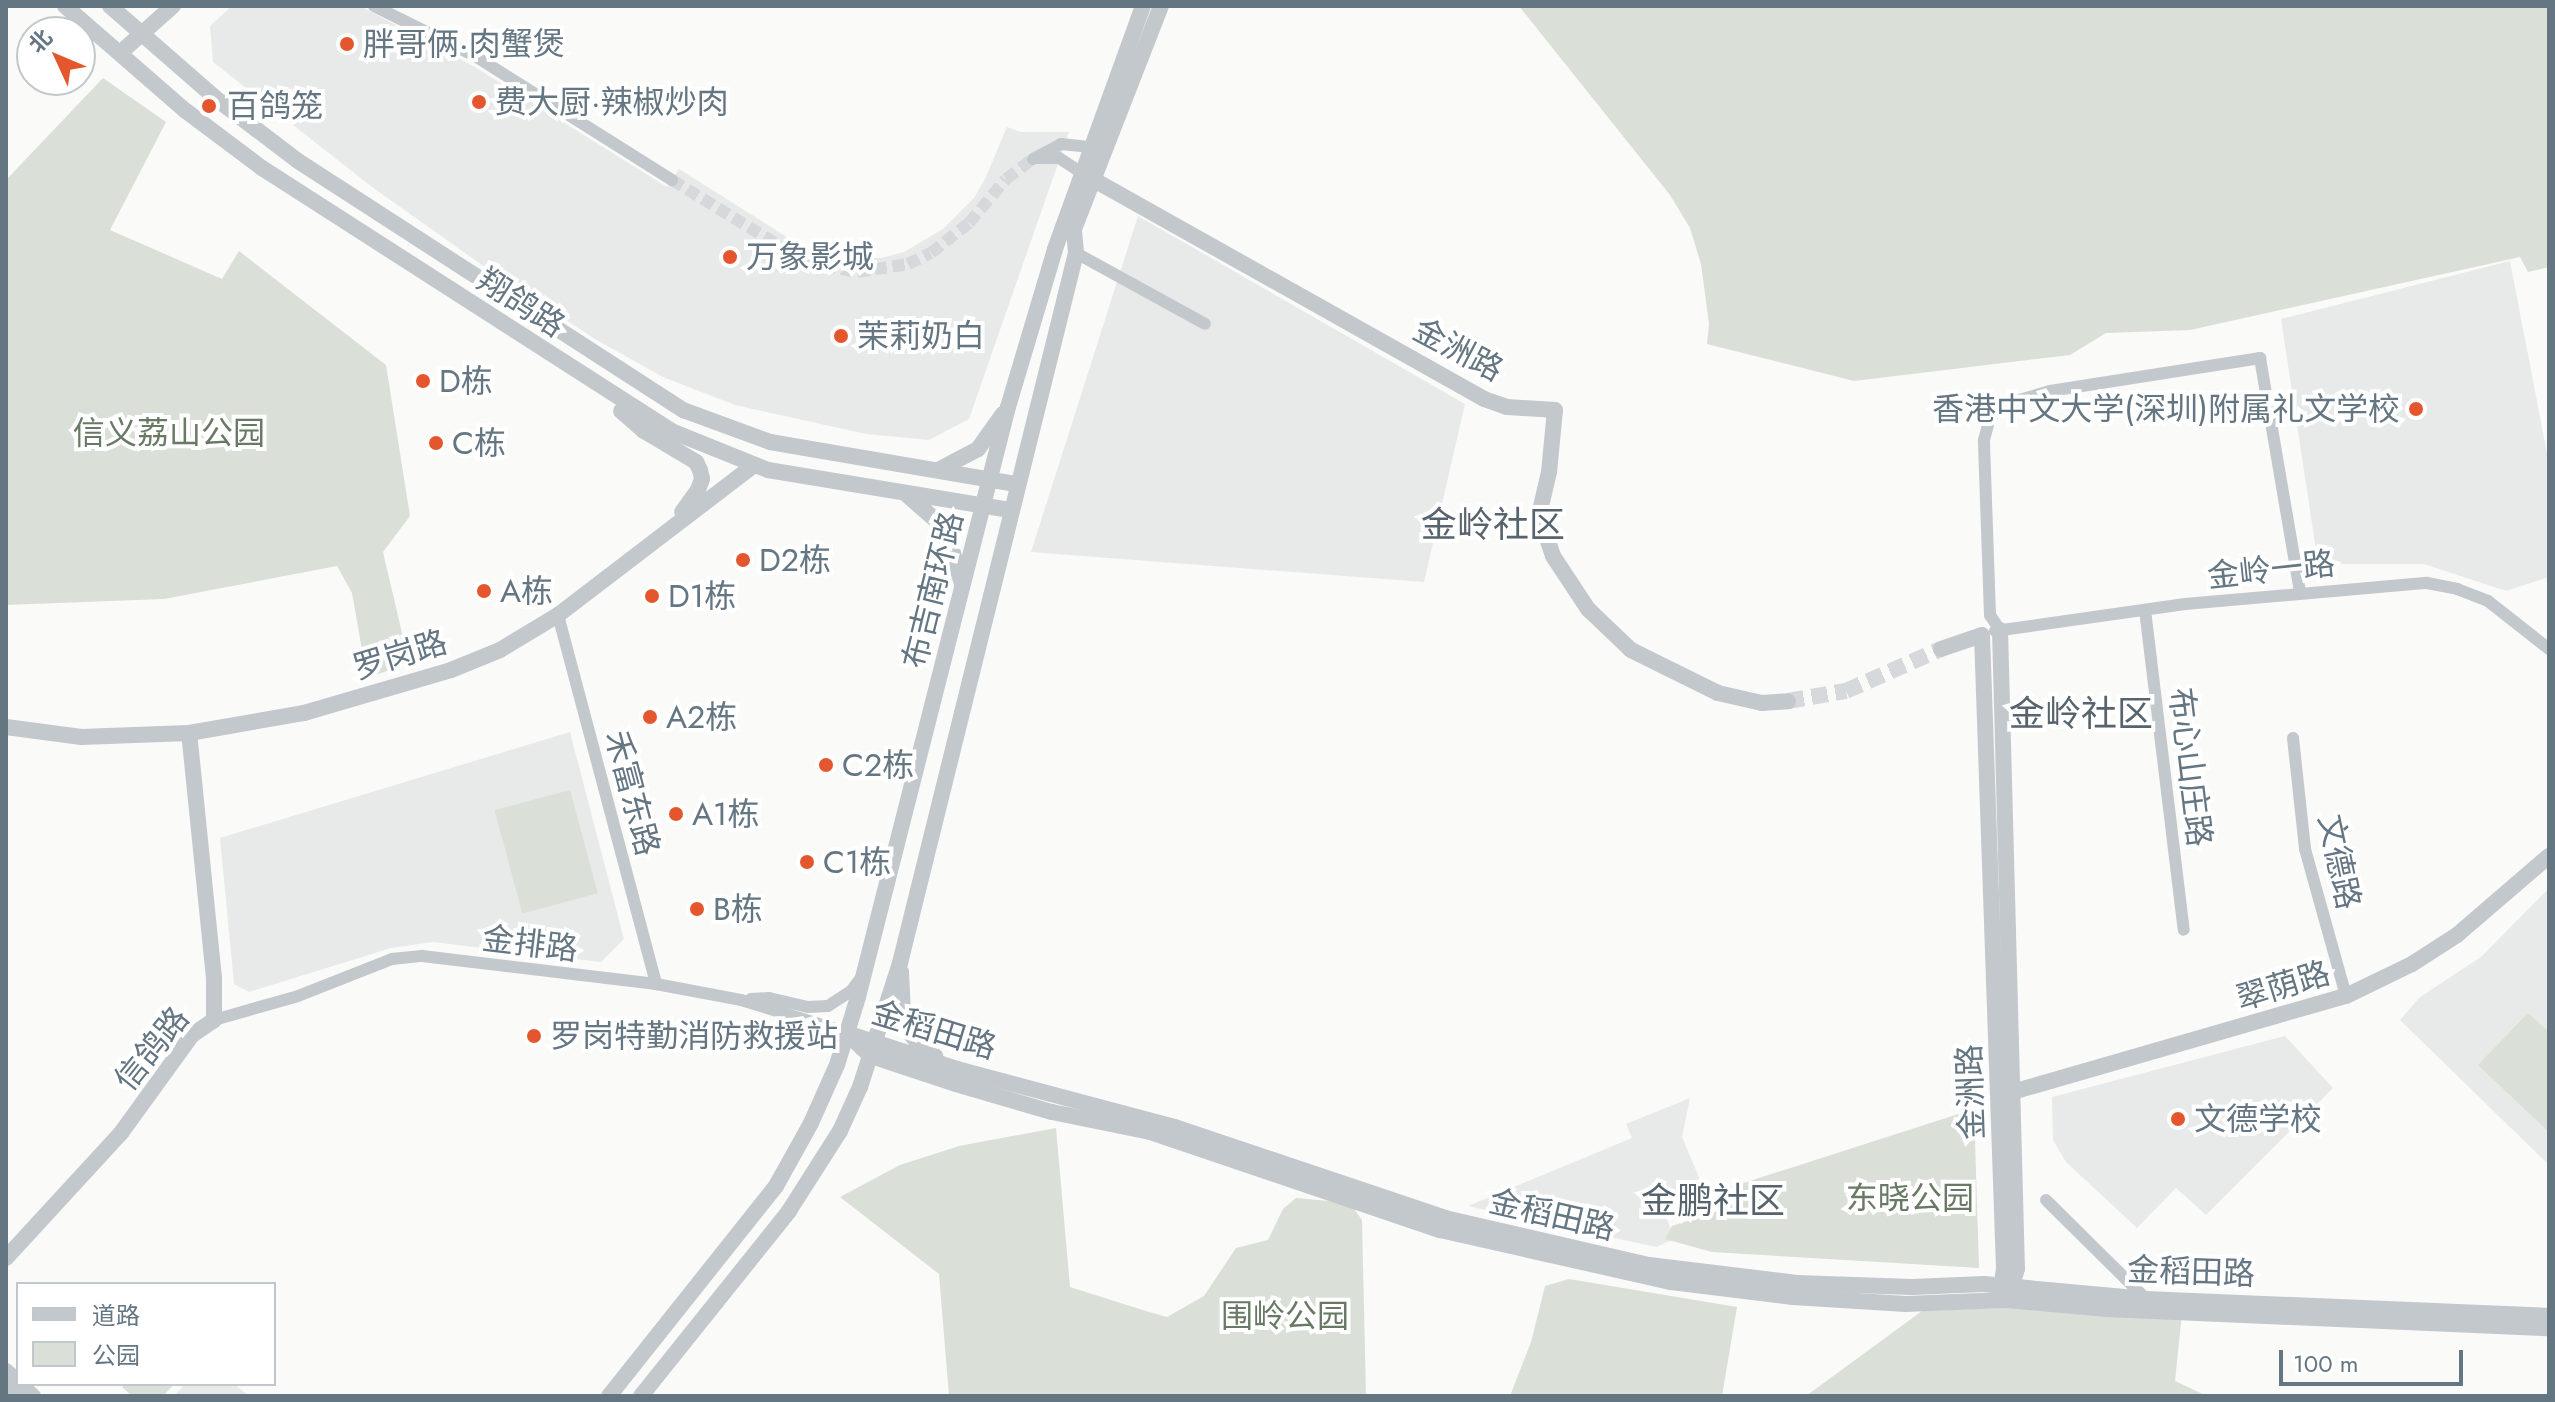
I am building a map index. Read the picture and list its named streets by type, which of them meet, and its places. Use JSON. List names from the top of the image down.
{
  "streets": {
    "street": [
      "翔鸽路",
      "金洲路",
      "金岭一路",
      "布吉南环路",
      "罗岗路",
      "布心山庄路",
      "禾富东路",
      "文德路",
      "金排路",
      "翠荫路",
      "金稻田路",
      "信鸽路"
    ]
  },
  "crossings": [
    ["翔鸽路", "布吉南环路"],
    ["翔鸽路", "罗岗路"],
    ["金洲路", "金岭一路"],
    ["金洲路", "布吉南环路"],
    ["金洲路", "翠荫路"],
    ["金洲路", "金稻田路"],
    ["金岭一路", "布心山庄路"],
    ["布吉南环路", "金排路"],
    ["布吉南环路", "金稻田路"],
    ["罗岗路", "禾富东路"],
    ["罗岗路", "信鸽路"],
    ["禾富东路", "金排路"],
    ["文德路", "翠荫路"],
    ["金排路", "金稻田路"],
    ["金排路", "信鸽路"]
  ],
  "districts": ["金岭社区", "金岭社区", "金鹏社区"],
  "parks": ["信义荔山公园", "东晓公园", "围岭公园"],
  "places": [
    "胖哥俩·肉蟹煲",
    "费大厨·辣椒炒肉",
    "百鸽笼",
    "万象影城",
    "茉莉奶白",
    "D栋",
    "香港中文大学(深圳)附属礼文学校",
    "C栋",
    "D2栋",
    "A栋",
    "D1栋",
    "A2栋",
    "C2栋",
    "A1栋",
    "C1栋",
    "B栋",
    "罗岗特勤消防救援站",
    "文德学校"
  ],
  "legend": ["道路", "公园"],
  "scale_bar": "100 m",
  "north": "top left"
}
